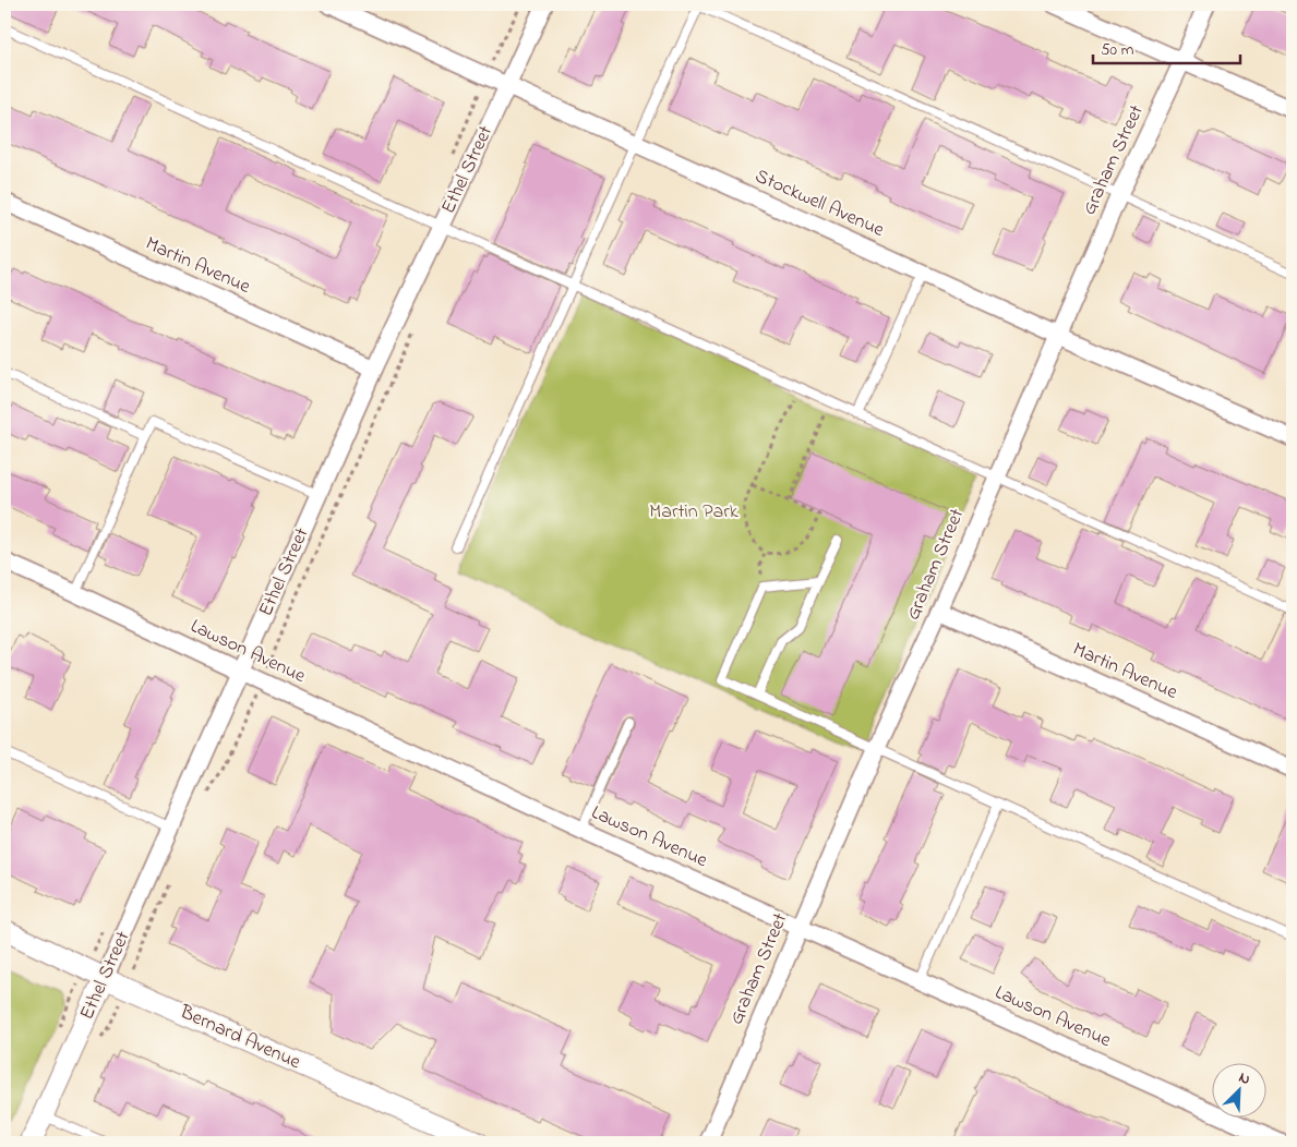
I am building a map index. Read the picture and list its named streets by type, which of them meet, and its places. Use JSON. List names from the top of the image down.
{
  "streets": {
    "street": [
      "Graham Street",
      "Ethel Street",
      "Stockwell Avenue",
      "Martin Avenue",
      "Lawson Avenue",
      "Bernard Avenue"
    ]
  },
  "crossings": [
    ["Graham Street", "Stockwell Avenue"],
    ["Graham Street", "Martin Avenue"],
    ["Graham Street", "Lawson Avenue"],
    ["Ethel Street", "Stockwell Avenue"],
    ["Ethel Street", "Martin Avenue"],
    ["Ethel Street", "Lawson Avenue"],
    ["Ethel Street", "Bernard Avenue"]
  ],
  "parks": ["Martin Park"],
  "scale_bar": "50 m",
  "north": "top right"
}
